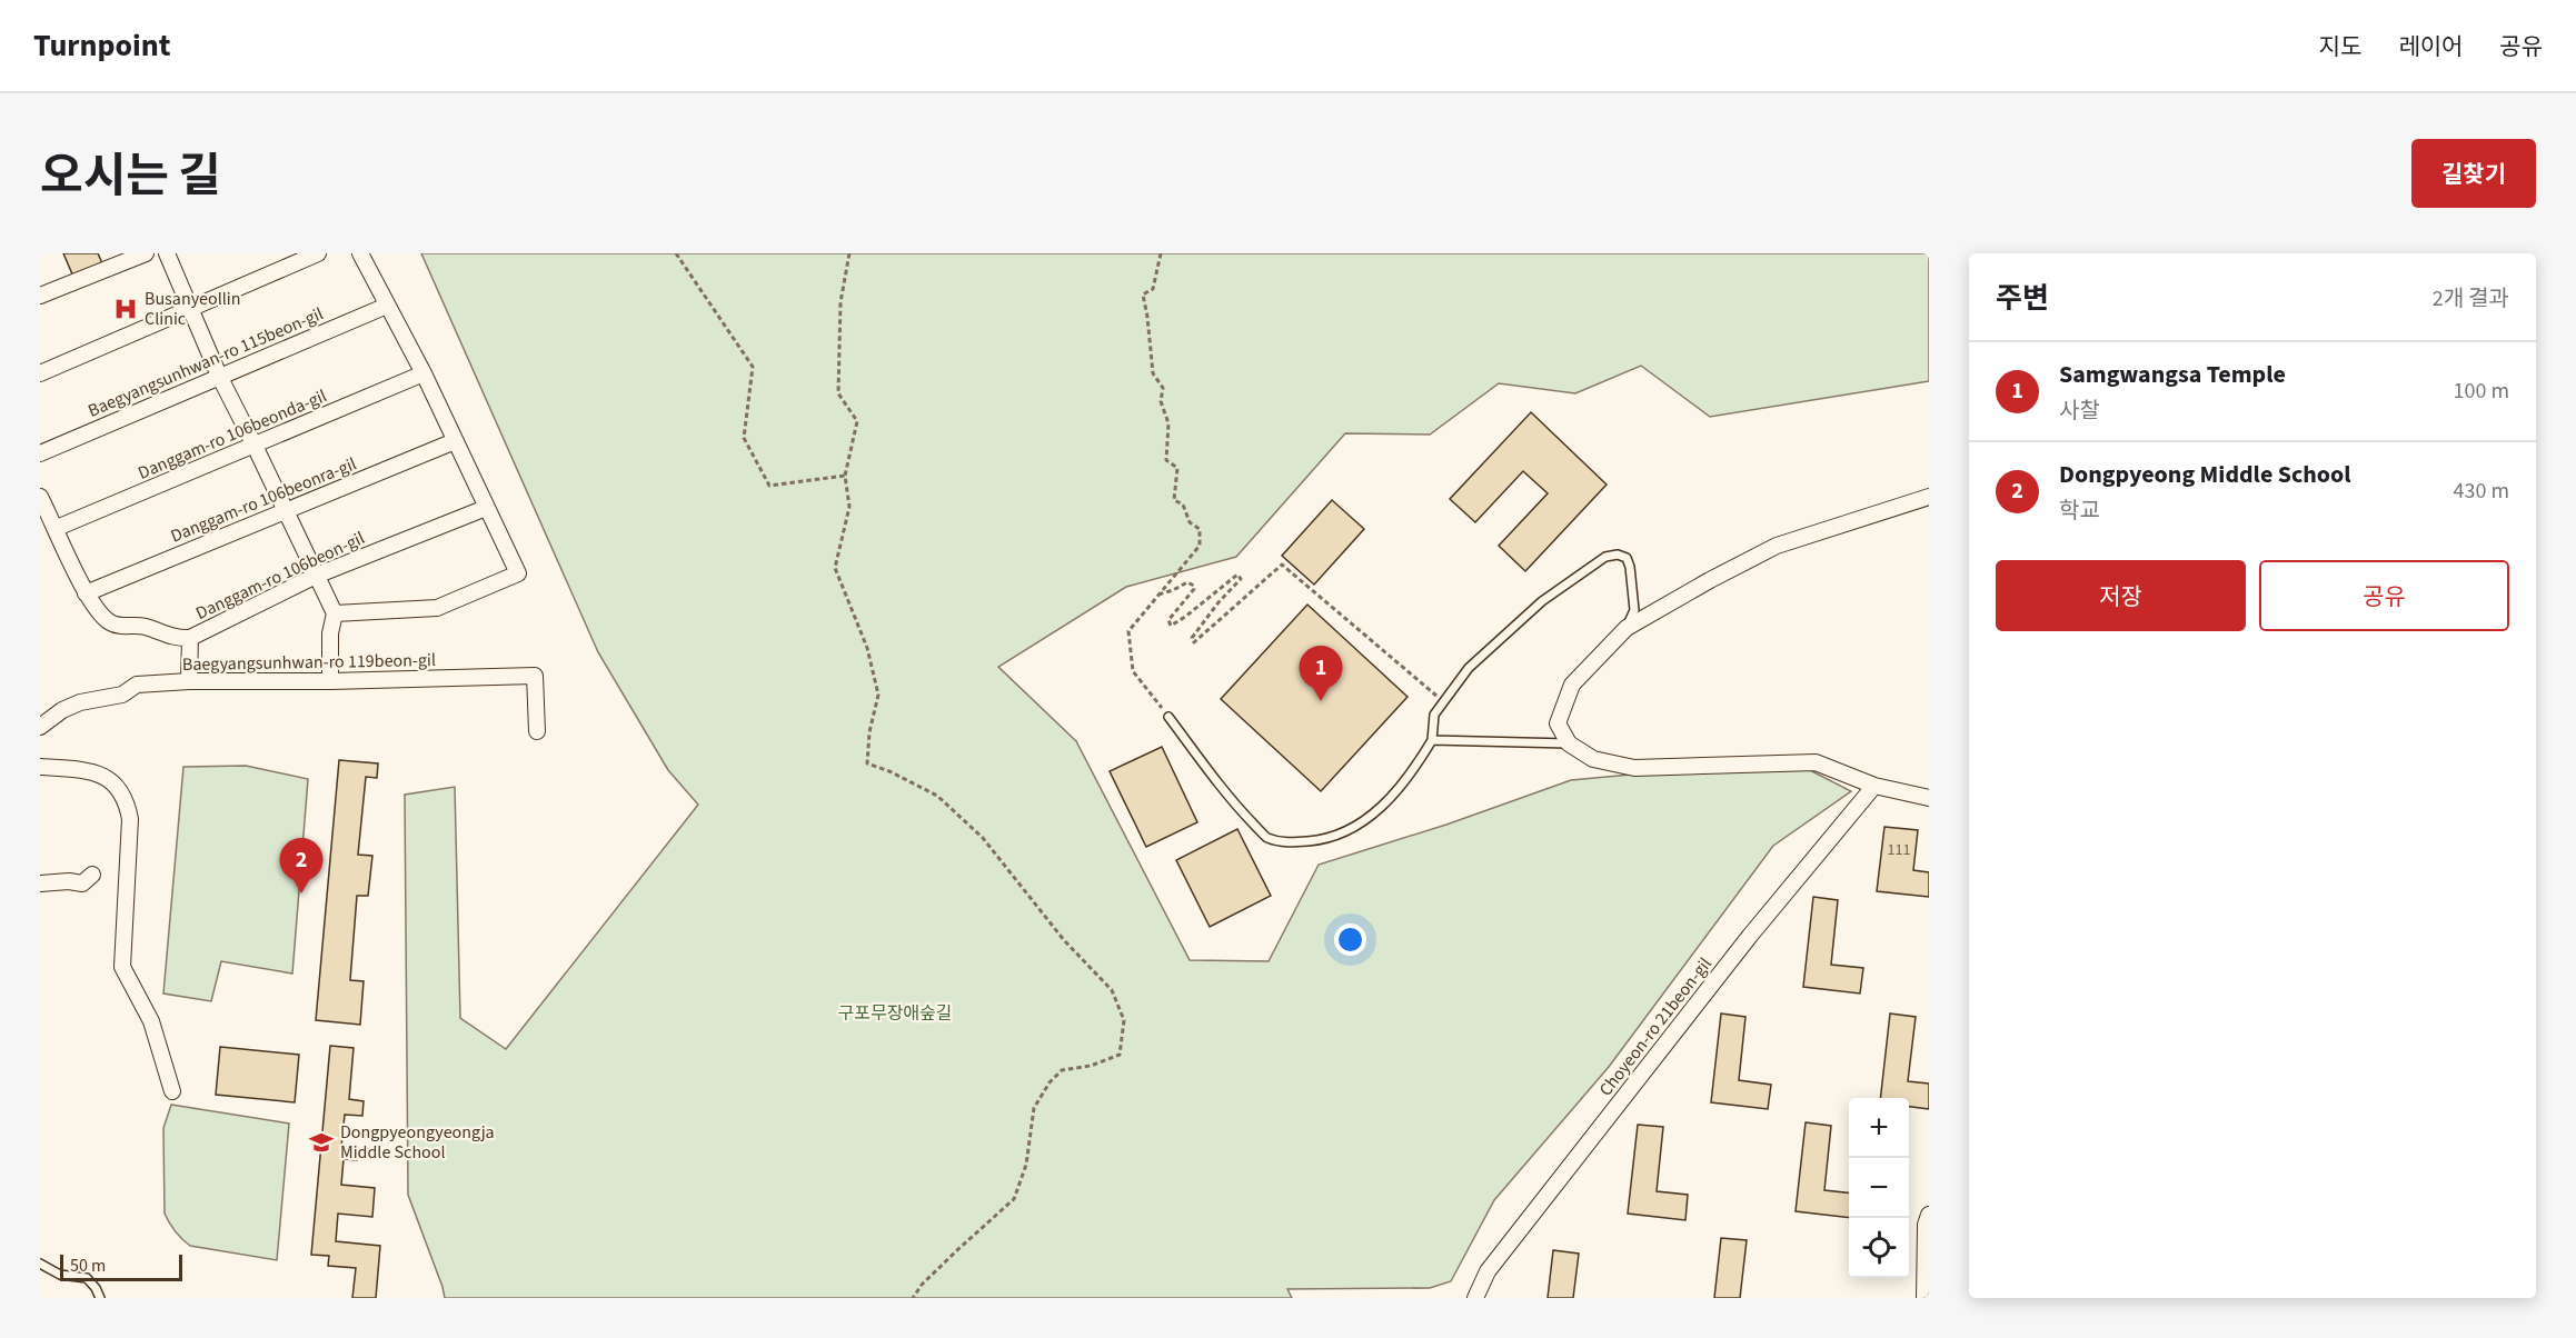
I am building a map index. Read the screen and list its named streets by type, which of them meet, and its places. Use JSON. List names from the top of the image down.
{
  "streets": {
    "street": [
      "Baegyangsunhwan-ro 115beon-gil",
      "Danggam-ro 106beonda-gil",
      "Danggam-ro 106beonra-gil",
      "Danggam-ro 106beon-gil",
      "Baegyangsunhwan-ro 119beon-gil",
      "Choyeon-ro 21beon-gil"
    ]
  },
  "crossings": [
    ["Danggam-ro 106beonda-gil", "Danggam-ro 106beon-gil"],
    ["Danggam-ro 106beonra-gil", "Danggam-ro 106beon-gil"]
  ],
  "parks": ["구포무장애숲길"],
  "places": {
    "hospital": ["Busanyeollin Clinic"],
    "school or university": ["Dongpyeongyeongja Middle School"]
  },
  "house_numbers": ["111"],
  "scale_bar": "50 m",
  "page": {
    "header": "Turnpoint",
    "nav": ["지도", "레이어", "공유"],
    "title": "오시는 길",
    "buttons": [
      "길찾기",
      ["저장", "공유"]
    ],
    "heading": ["주변", "2개 결과"],
    "list": [
      {
        "mark": "1",
        "name": "Samgwangsa Temple",
        "note": "사찰",
        "value": "100 m"
      },
      {
        "mark": "2",
        "name": "Dongpyeong Middle School",
        "note": "학교",
        "value": "430 m"
      }
    ],
    "pins": ["1", "2"],
    "map_buttons": ["+", "−"],
    "scale": "50 m"
  }
}
